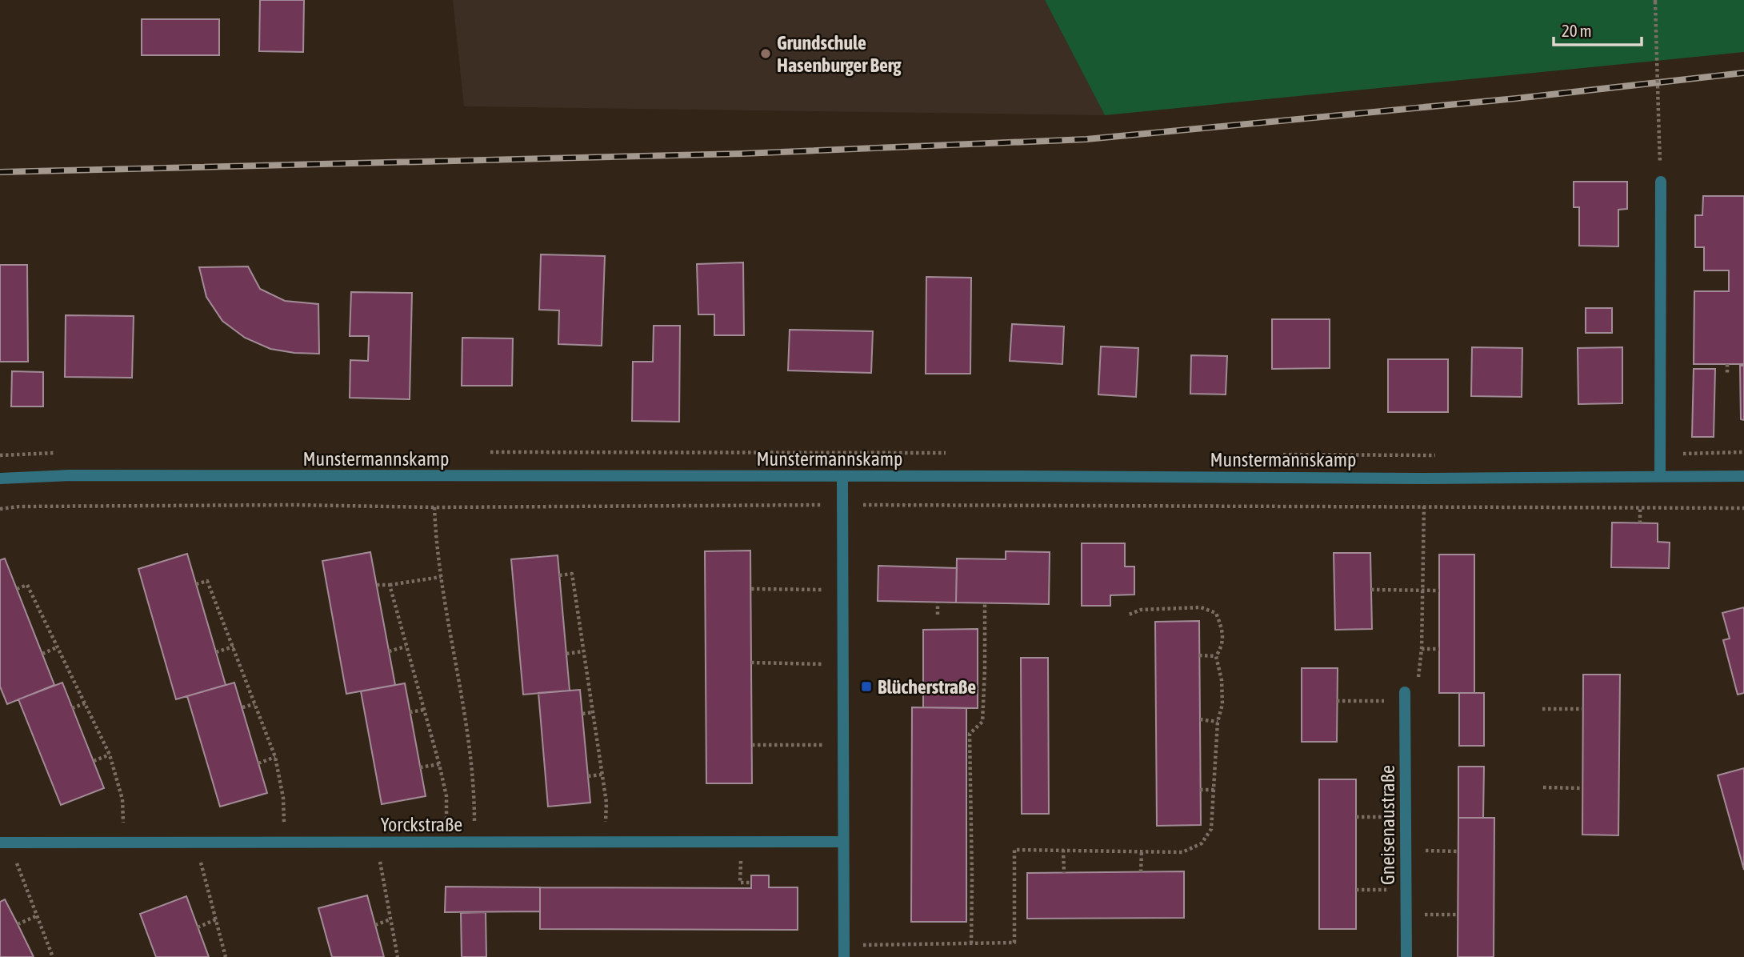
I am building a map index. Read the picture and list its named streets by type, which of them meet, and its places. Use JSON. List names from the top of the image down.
{
  "streets": {
    "street": ["Munstermannskamp", "Yorckstraße", "Gneisenaustraße"]
  },
  "places": {
    "other": ["Grundschule Hasenburger Berg"],
    "transit": ["Blücherstraße"]
  },
  "scale_bar": "20 m"
}
